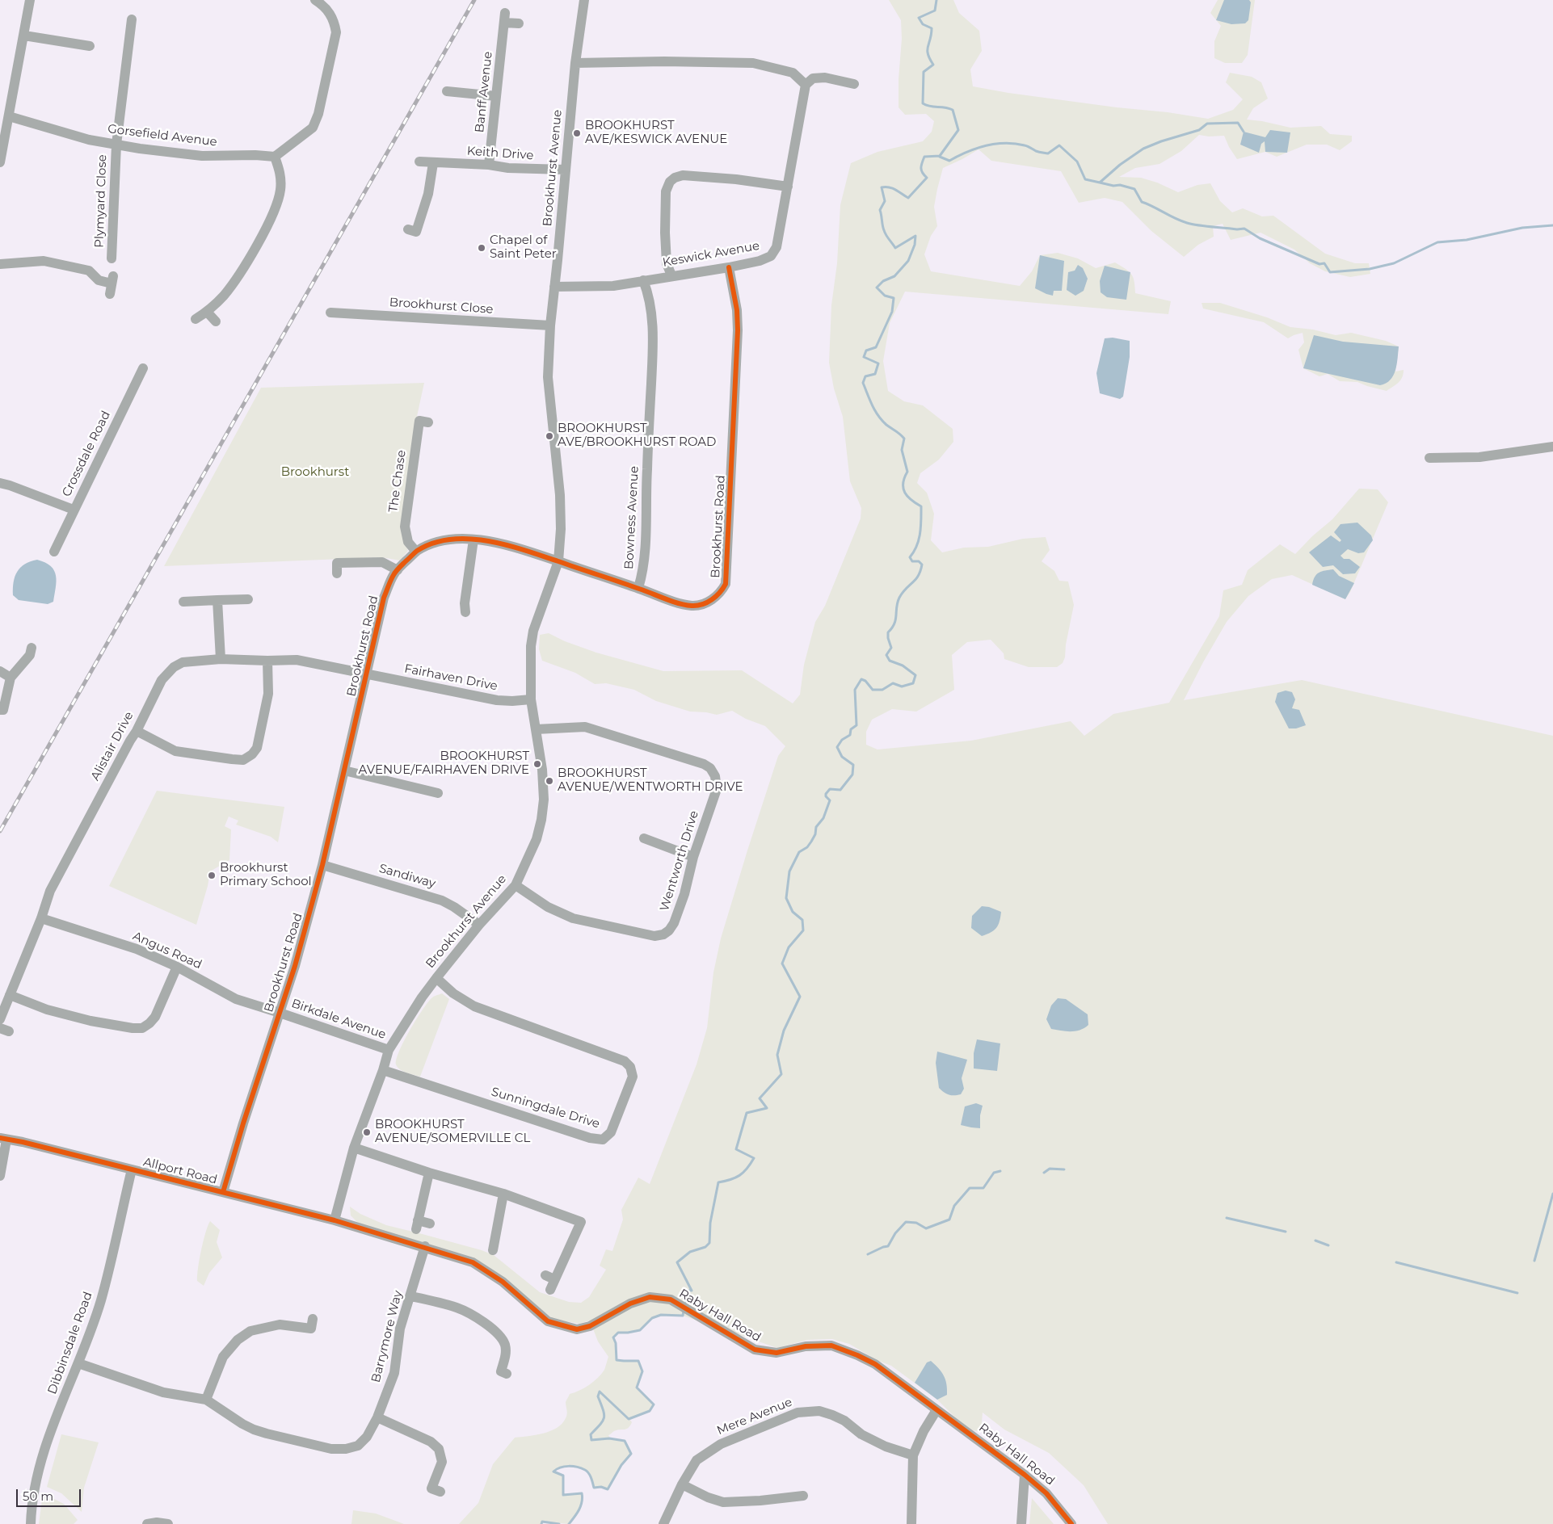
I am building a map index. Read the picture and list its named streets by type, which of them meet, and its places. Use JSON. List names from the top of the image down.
{
  "streets": {
    "street": [
      "Banff Avenue",
      "Gorsefield Avenue",
      "Keith Drive",
      "Brookhurst Avenue",
      "Plymyard Close",
      "Keswick Avenue",
      "Brookhurst Close",
      "Crossdale Road",
      "The Chase",
      "Bowness Avenue",
      "Brookhurst Road",
      "Fairhaven Drive",
      "Alistair Drive",
      "Wentworth Drive",
      "Sandiway",
      "Angus Road",
      "Birkdale Avenue",
      "Sunningdale Drive",
      "Allport Road",
      "Raby Hall Road",
      "Barrymore Way",
      "Dibbinsdale Road",
      "Mere Avenue"
    ]
  },
  "crossings": [
    ["Banff Avenue", "Keith Drive"],
    ["Gorsefield Avenue", "Plymyard Close"],
    ["Keith Drive", "Brookhurst Avenue"],
    ["Brookhurst Avenue", "Keswick Avenue"],
    ["Brookhurst Avenue", "Brookhurst Close"],
    ["Brookhurst Avenue", "Brookhurst Road"],
    ["Brookhurst Avenue", "Fairhaven Drive"],
    ["Brookhurst Avenue", "Wentworth Drive"],
    ["Brookhurst Avenue", "Sandiway"],
    ["Brookhurst Avenue", "Birkdale Avenue"],
    ["Brookhurst Avenue", "Sunningdale Drive"],
    ["Brookhurst Avenue", "Allport Road"],
    ["Keswick Avenue", "Bowness Avenue"],
    ["Keswick Avenue", "Brookhurst Road"],
    ["The Chase", "Brookhurst Road"],
    ["Bowness Avenue", "Brookhurst Road"],
    ["Brookhurst Road", "Fairhaven Drive"],
    ["Brookhurst Road", "Alistair Drive"],
    ["Brookhurst Road", "Sandiway"],
    ["Brookhurst Road", "Angus Road"],
    ["Brookhurst Road", "Birkdale Avenue"],
    ["Brookhurst Road", "Allport Road"],
    ["Fairhaven Drive", "Alistair Drive"],
    ["Alistair Drive", "Angus Road"],
    ["Angus Road", "Birkdale Avenue"],
    ["Allport Road", "Raby Hall Road"],
    ["Allport Road", "Barrymore Way"],
    ["Allport Road", "Dibbinsdale Road"],
    ["Raby Hall Road", "Barrymore Way"],
    ["Barrymore Way", "Dibbinsdale Road"]
  ],
  "parks": ["Brookhurst"],
  "places": [
    "BROOKHURST AVE/KESWICK AVENUE",
    "Chapel of Saint Peter",
    "BROOKHURST AVE/BROOKHURST ROAD",
    "BROOKHURST AVENUE/FAIRHAVEN DRIVE",
    "BROOKHURST AVENUE/WENTWORTH DRIVE",
    "Brookhurst Primary School",
    "BROOKHURST AVENUE/SOMERVILLE CL"
  ],
  "scale_bar": "50 m"
}
